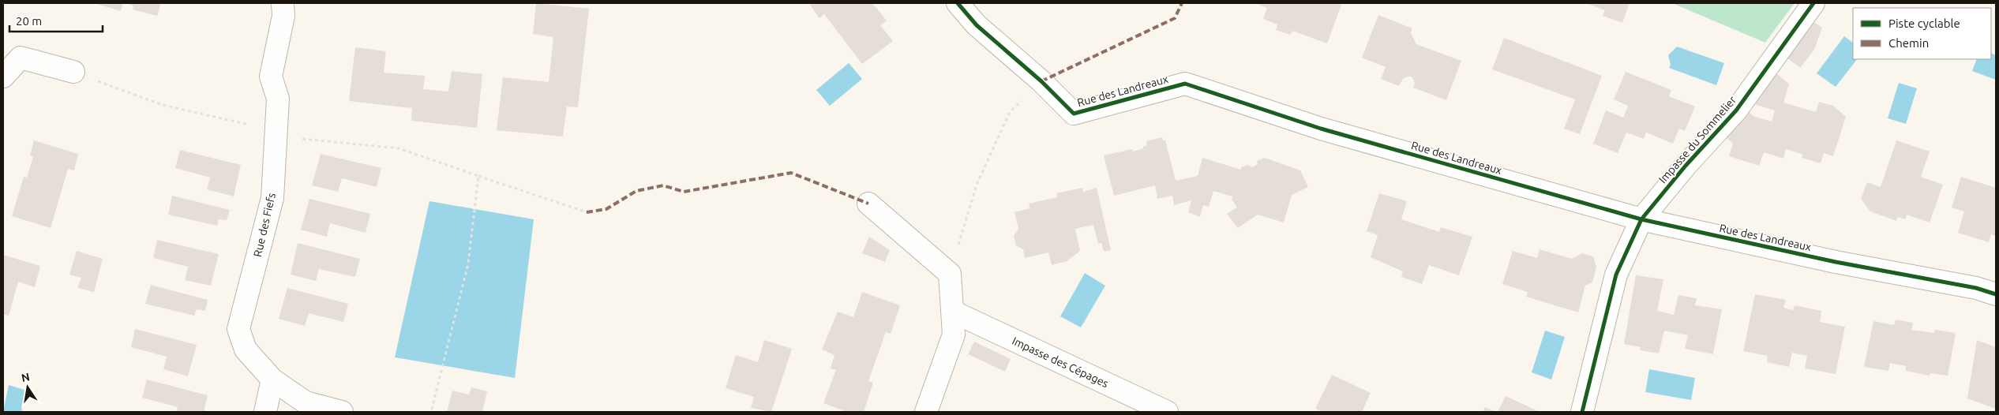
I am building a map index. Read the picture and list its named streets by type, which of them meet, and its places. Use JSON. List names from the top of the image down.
{
  "streets": {
    "street": [
      "Rue des Landreaux",
      "Impasse du Sommelier",
      "Rue des Fiefs",
      "Impasse des Cépages"
    ]
  },
  "crossings": [
    ["Rue des Landreaux", "Impasse du Sommelier"]
  ],
  "legend": ["Piste cyclable", "Chemin"],
  "scale_bar": "20 m",
  "north": "top"
}
